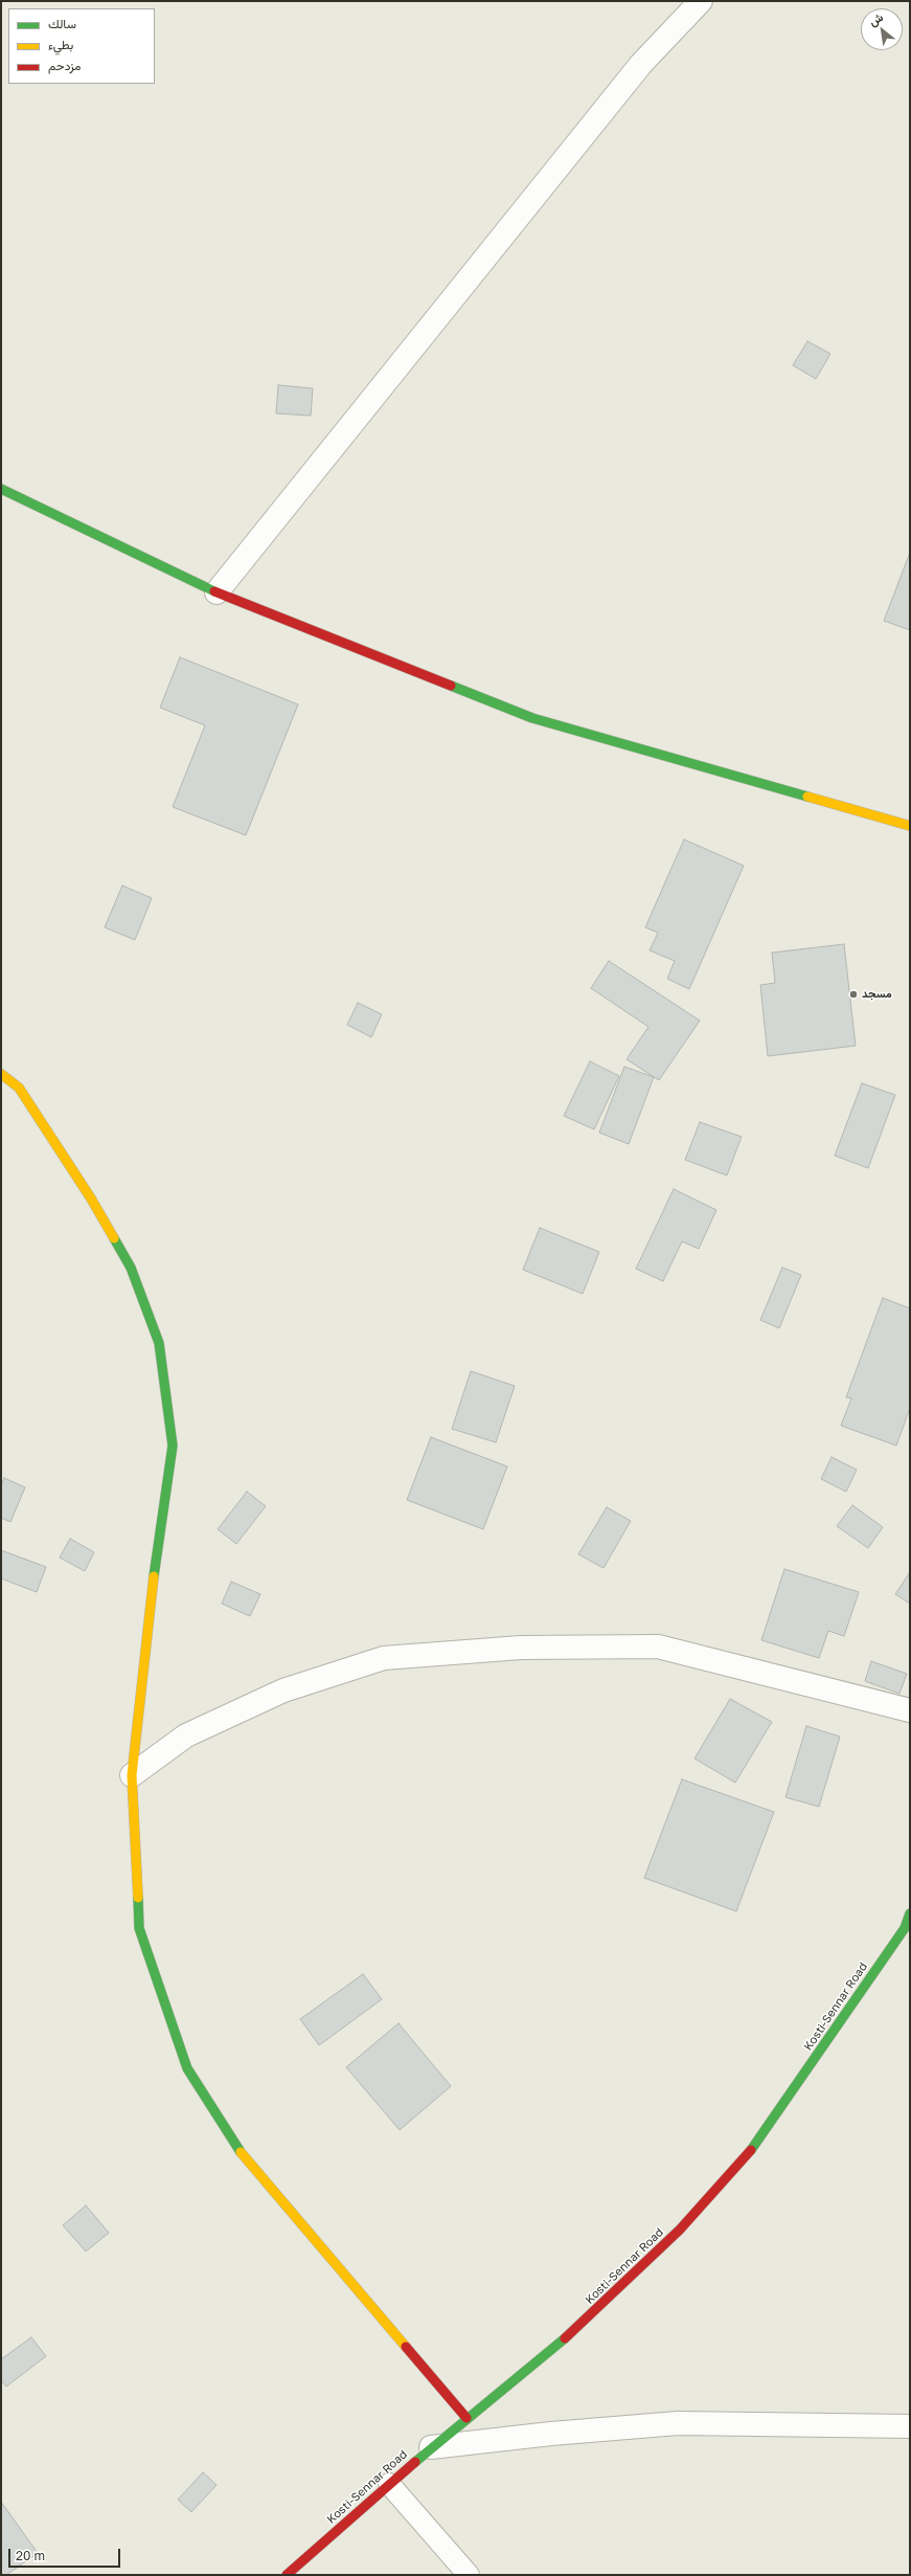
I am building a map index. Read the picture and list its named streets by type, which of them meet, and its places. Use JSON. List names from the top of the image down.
{
  "streets": {
    "main road": ["Kosti-Sennar Road"]
  },
  "places": ["مسجد"],
  "legend": ["سالك", "بطيء", "مزدحم"],
  "scale_bar": "20 m",
  "north": "top left"
}
